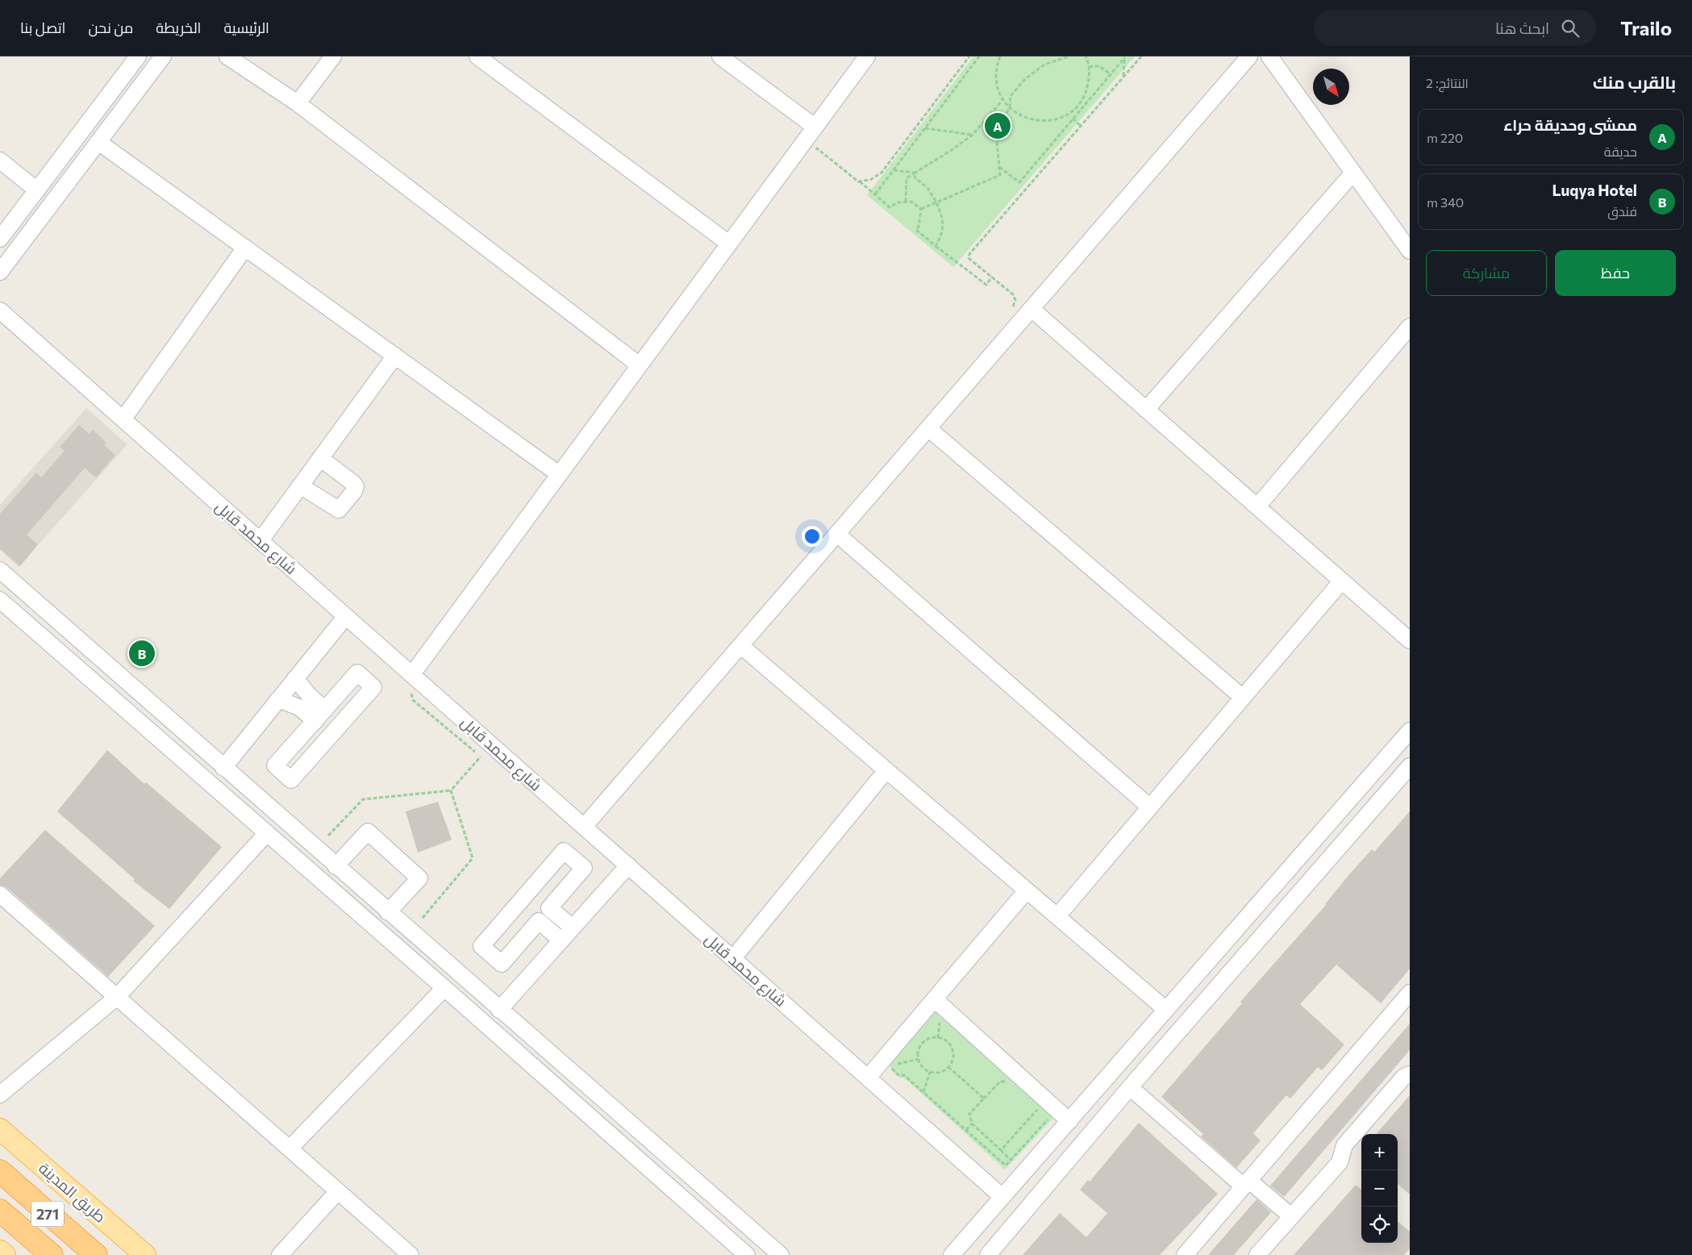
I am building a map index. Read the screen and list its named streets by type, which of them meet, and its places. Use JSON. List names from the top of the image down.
{
  "streets": {
    "highway": ["271"],
    "main road": ["طريق المدينة"],
    "street": ["شارع محمد قابل"]
  },
  "north": "bottom right",
  "page": {
    "header": "Trailo",
    "search": "ابحث هنا",
    "nav": [
      "الرئيسية",
      "الخريطة",
      "من نحن",
      "اتصل بنا"
    ],
    "heading": ["بالقرب منك", "النتائج: 2"],
    "list": [
      {
        "mark": "A",
        "name": "ممشى وحديقة حراء",
        "note": "حديقة",
        "value": "220 m"
      },
      {
        "mark": "B",
        "name": "Luqya Hotel",
        "note": "فندق",
        "value": "340 m"
      }
    ],
    "pins": ["A", "B"],
    "buttons": ["حفظ", "مشاركة"],
    "map_buttons": ["+", "−"]
  }
}
